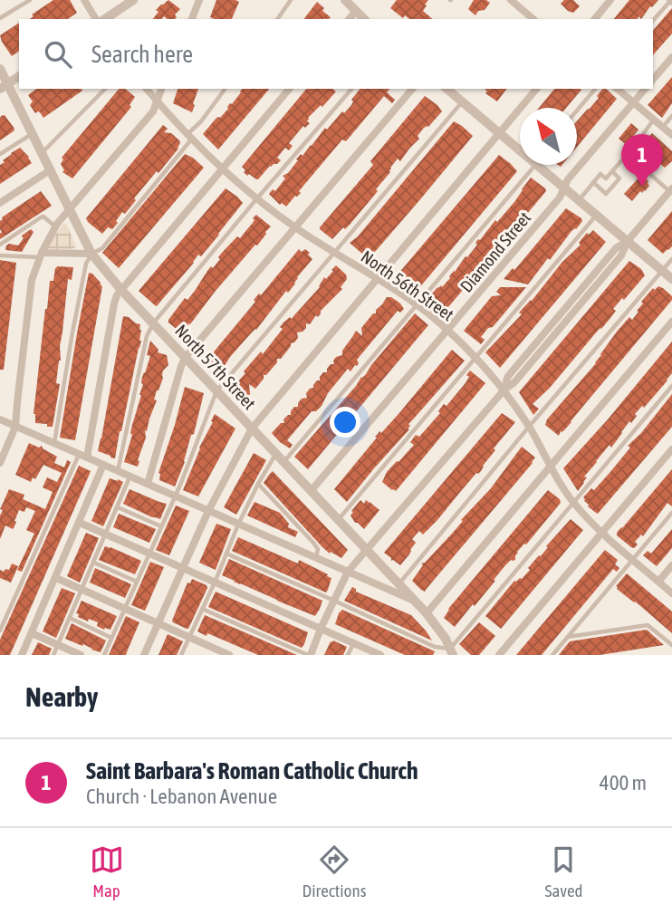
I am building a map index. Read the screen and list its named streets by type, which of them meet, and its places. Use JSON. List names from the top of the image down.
{
  "streets": {
    "street": ["Diamond Street", "North 56th Street", "North 57th Street"]
  },
  "crossings": [
    ["Diamond Street", "North 56th Street"],
    ["Diamond Street", "North 57th Street"]
  ],
  "north": "top left",
  "page": {
    "search": "Search here",
    "pins": "1",
    "heading": "Nearby",
    "list": [
      {
        "mark": "1",
        "name": "Saint Barbara's Roman Catholic Church",
        "note": "Church · Lebanon Avenue",
        "value": "400 m"
      }
    ],
    "nav": ["Map", "Directions", "Saved"]
  }
}
